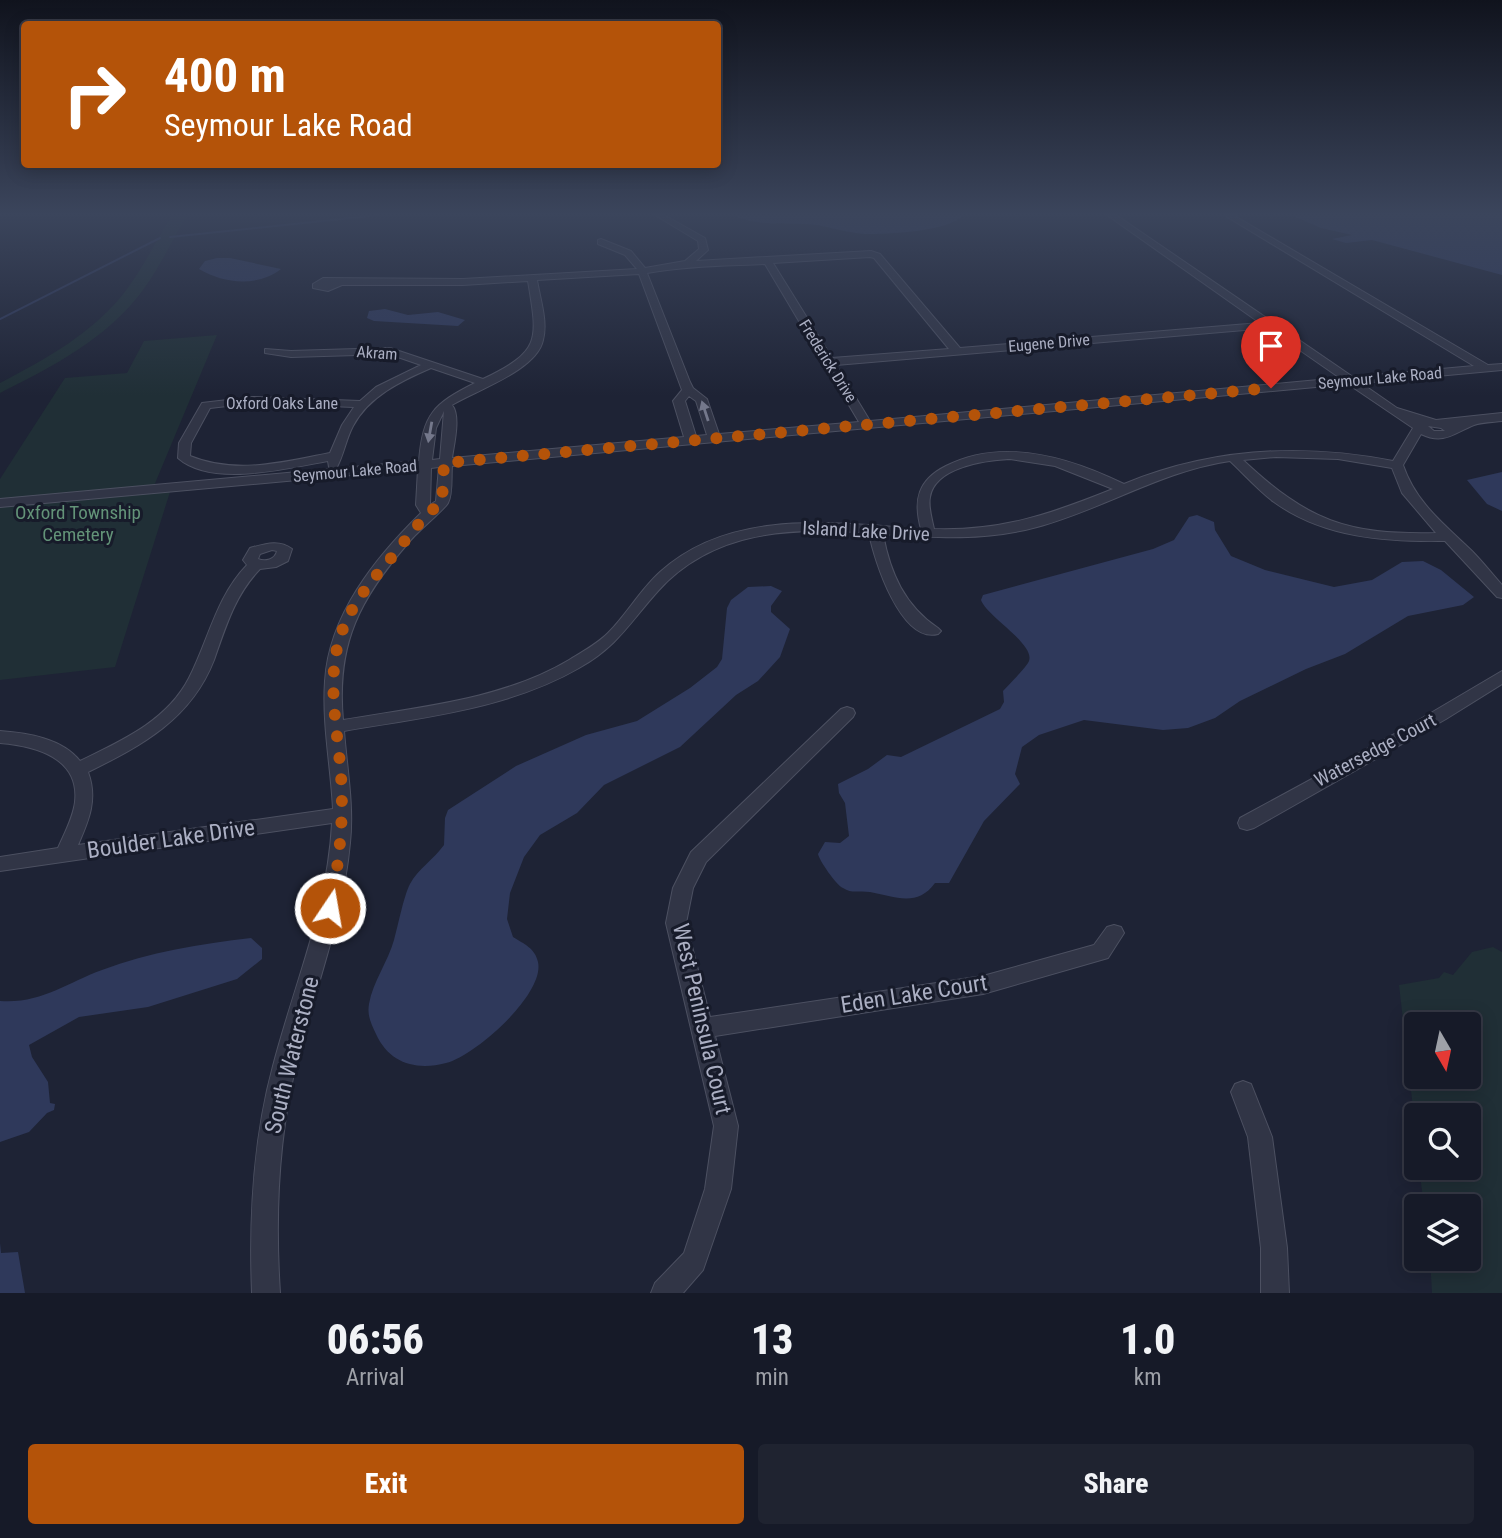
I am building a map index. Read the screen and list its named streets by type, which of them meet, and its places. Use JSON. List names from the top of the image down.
{
  "streets": {
    "street": [
      "Eugene Drive",
      "Akram",
      "Frederick Drive",
      "Seymour Lake Road",
      "Oxford Oaks Lane",
      "Island Lake Drive",
      "Watersedge Court",
      "Boulder Lake Drive",
      "Eden Lake Court",
      "West Peninsula Court",
      "South Waterstone"
    ]
  },
  "crossings": [
    ["Eugene Drive", "Frederick Drive"],
    ["Frederick Drive", "Seymour Lake Road"],
    ["Seymour Lake Road", "South Waterstone"],
    ["Island Lake Drive", "South Waterstone"],
    ["Boulder Lake Drive", "South Waterstone"],
    ["Eden Lake Court", "West Peninsula Court"]
  ],
  "parks": ["Oxford Township Cemetery"],
  "north": "bottom",
  "page": {
    "turn": ["400 m", "Seymour Lake Road"],
    "eta": [
      "06:56",
      "Arrival",
      "13",
      "min",
      "1.0",
      "km"
    ],
    "buttons": ["Exit", "Share"]
  }
}
